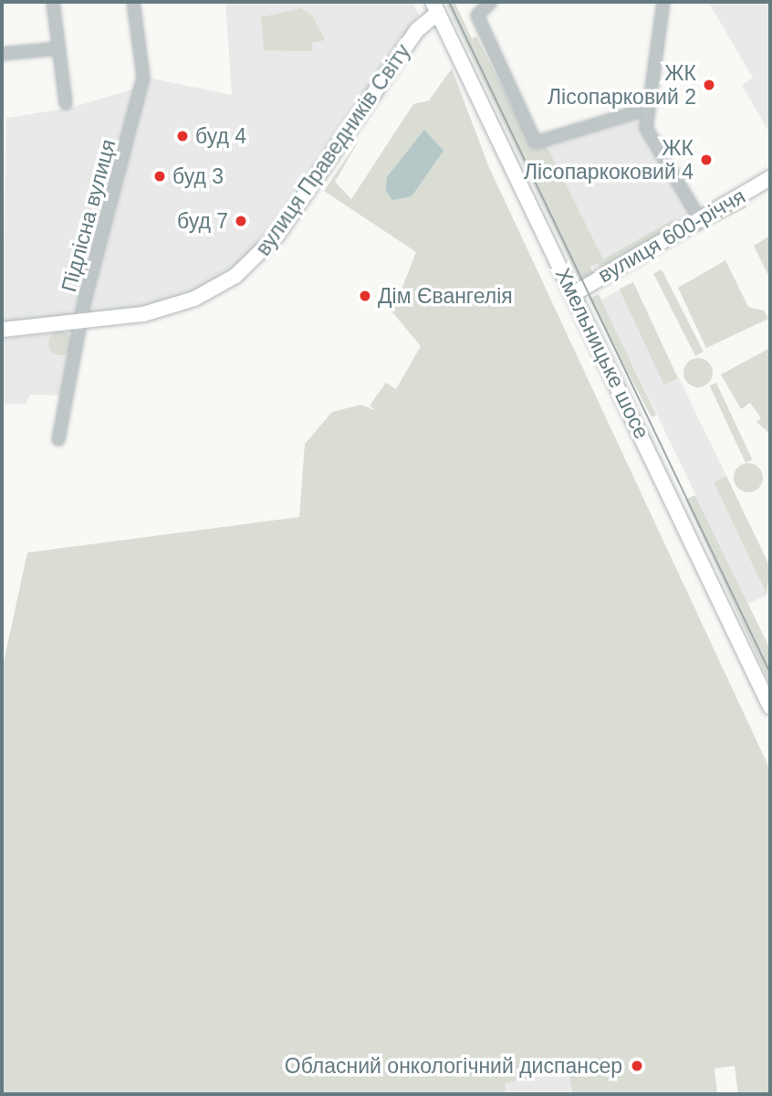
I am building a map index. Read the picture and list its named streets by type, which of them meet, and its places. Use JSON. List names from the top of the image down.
{
  "streets": {
    "main road": ["вулиця Праведників Світу", "вулиця 600-річчя", "Хмельницьке шосе"],
    "street": ["Підлісна вулиця"]
  },
  "crossings": [
    ["вулиця Праведників Світу", "Підлісна вулиця"],
    ["вулиця Праведників Світу", "Хмельницьке шосе"],
    ["вулиця 600-річчя", "Хмельницьке шосе"]
  ],
  "places": [
    "ЖК Лісопарковий 2",
    "буд 4",
    "ЖК Лісопаркоковий 4",
    "буд 3",
    "буд 7",
    "Дім Євангелія",
    "Обласний онкологічний диспансер"
  ]
}
